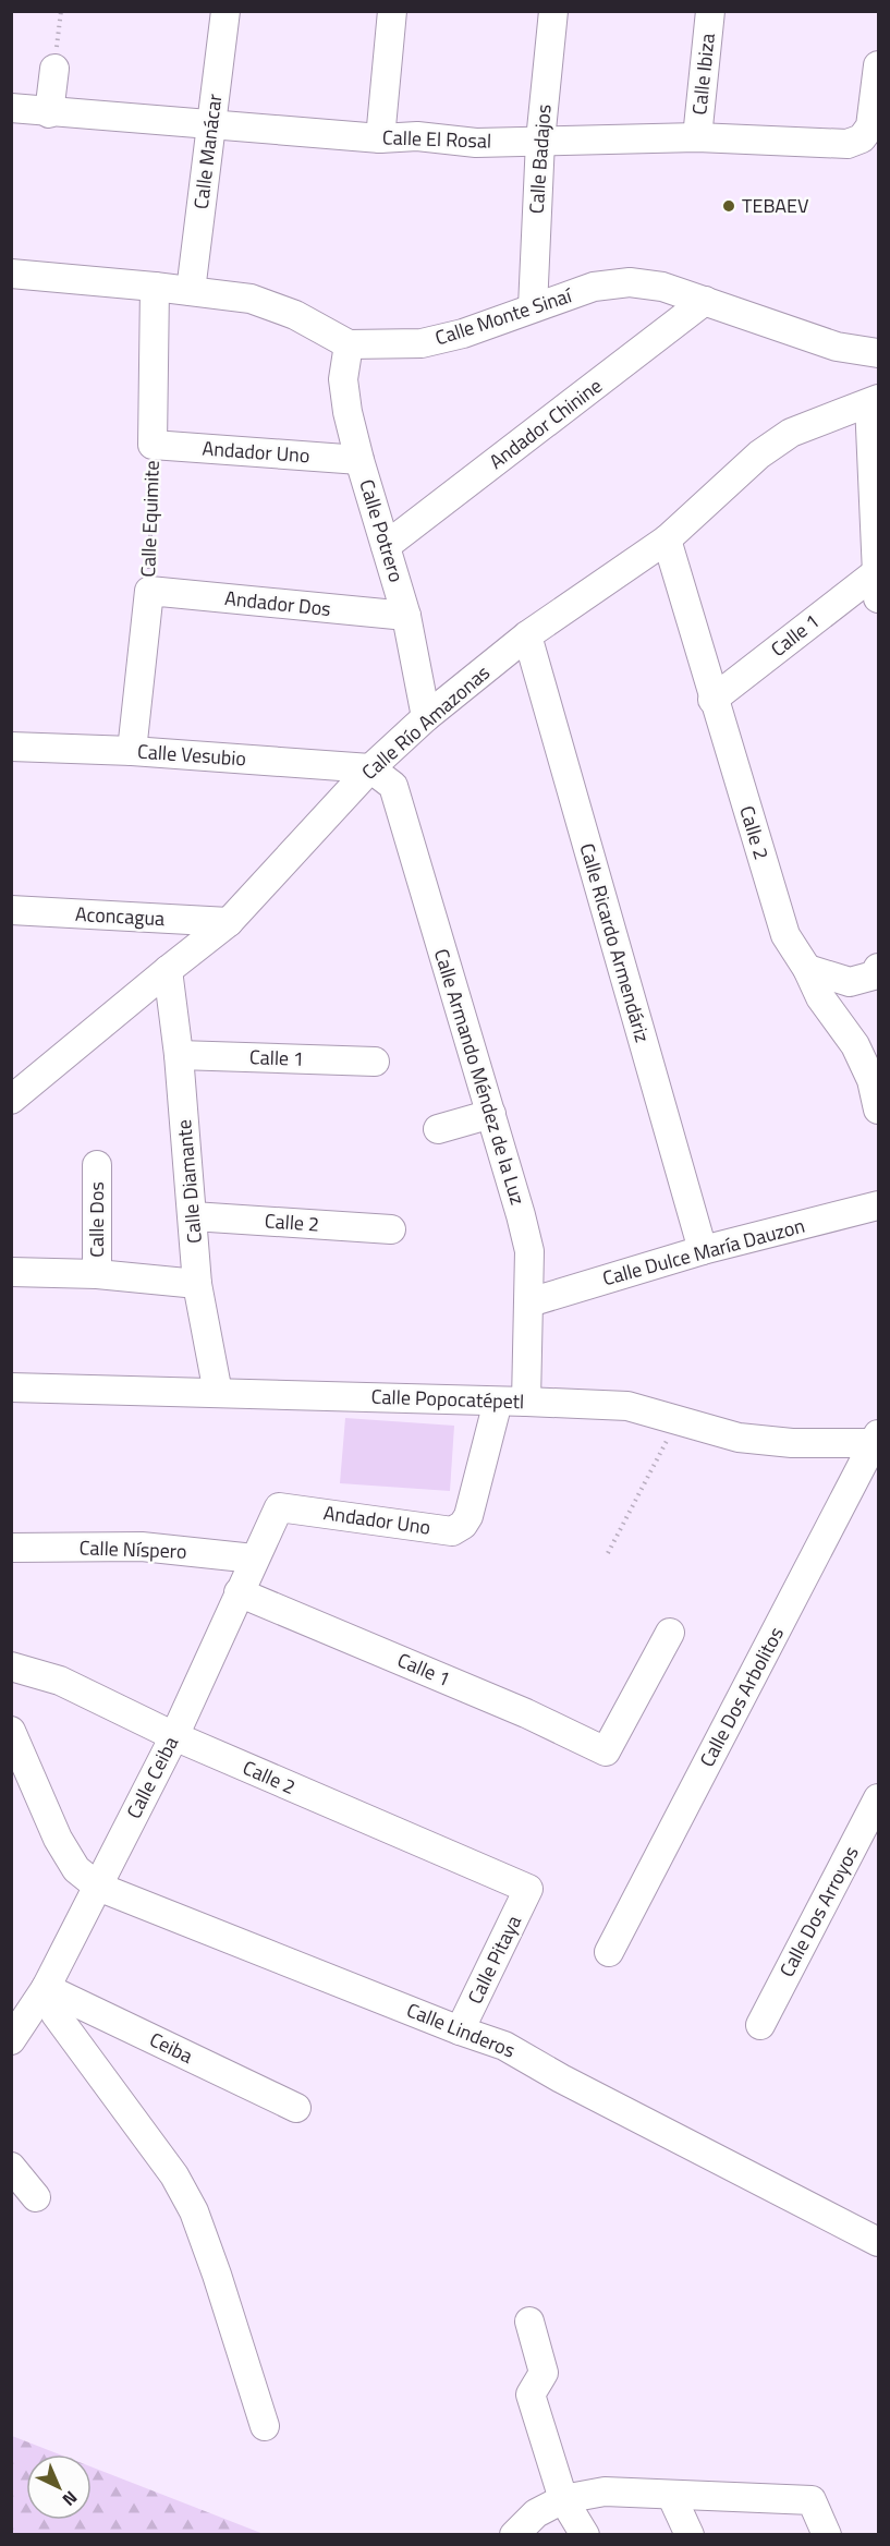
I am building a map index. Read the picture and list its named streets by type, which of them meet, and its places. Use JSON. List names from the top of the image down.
{
  "streets": {
    "street": [
      "Calle Ibiza",
      "Calle El Rosal",
      "Calle Manácar",
      "Calle Badajos",
      "Calle Monte Sinaí",
      "Andador Chinine",
      "Andador Uno",
      "Calle Equimite",
      "Calle Potrero",
      "Andador Dos",
      "Calle 1",
      "Calle Río Amazonas",
      "Calle Vesubio",
      "Calle 2",
      "Aconcagua",
      "Calle Ricardo Armendáriz",
      "Calle Armando Méndez de la Luz",
      "Calle Diamante",
      "Calle Dos",
      "Calle Dulce María Dauzon",
      "Calle Popocatépetl",
      "Calle Níspero",
      "Calle Dos Arbolitos",
      "Calle Ceiba",
      "Calle Dos Arroyos",
      "Calle Pitaya",
      "Calle Linderos",
      "Ceiba"
    ]
  },
  "crossings": [
    ["Calle Ibiza", "Calle El Rosal"],
    ["Calle El Rosal", "Calle Manácar"],
    ["Calle El Rosal", "Calle Badajos"],
    ["Calle Manácar", "Calle Monte Sinaí"],
    ["Calle Badajos", "Calle Monte Sinaí"],
    ["Calle Monte Sinaí", "Andador Chinine"],
    ["Calle Monte Sinaí", "Calle Equimite"],
    ["Calle Monte Sinaí", "Calle Potrero"],
    ["Andador Chinine", "Calle Potrero"],
    ["Andador Uno", "Calle Equimite"],
    ["Andador Uno", "Calle Potrero"],
    ["Andador Uno", "Calle Popocatépetl"],
    ["Andador Uno", "Calle Ceiba"],
    ["Calle Equimite", "Andador Dos"],
    ["Calle Equimite", "Calle Vesubio"],
    ["Calle Potrero", "Andador Dos"],
    ["Calle Potrero", "Calle Río Amazonas"],
    ["Calle 1", "Calle 2"],
    ["Calle 1", "Calle Diamante"],
    ["Calle 1", "Calle Ceiba"],
    ["Calle Río Amazonas", "Calle Vesubio"],
    ["Calle Río Amazonas", "Calle 2"],
    ["Calle Río Amazonas", "Aconcagua"],
    ["Calle Río Amazonas", "Calle Ricardo Armendáriz"],
    ["Calle Río Amazonas", "Calle Armando Méndez de la Luz"],
    ["Calle Río Amazonas", "Calle Diamante"],
    ["Calle Vesubio", "Calle Armando Méndez de la Luz"],
    ["Calle 2", "Calle Diamante"],
    ["Calle 2", "Calle Ceiba"],
    ["Calle 2", "Calle Pitaya"],
    ["Calle Ricardo Armendáriz", "Calle Dulce María Dauzon"],
    ["Calle Armando Méndez de la Luz", "Calle Dulce María Dauzon"],
    ["Calle Armando Méndez de la Luz", "Calle Popocatépetl"],
    ["Calle Diamante", "Calle Popocatépetl"],
    ["Calle Popocatépetl", "Calle Dos Arbolitos"],
    ["Calle Níspero", "Calle Ceiba"],
    ["Calle Ceiba", "Calle Linderos"],
    ["Calle Ceiba", "Ceiba"],
    ["Calle Pitaya", "Calle Linderos"]
  ],
  "places": ["TEBAEV"],
  "north": "bottom right"
}
